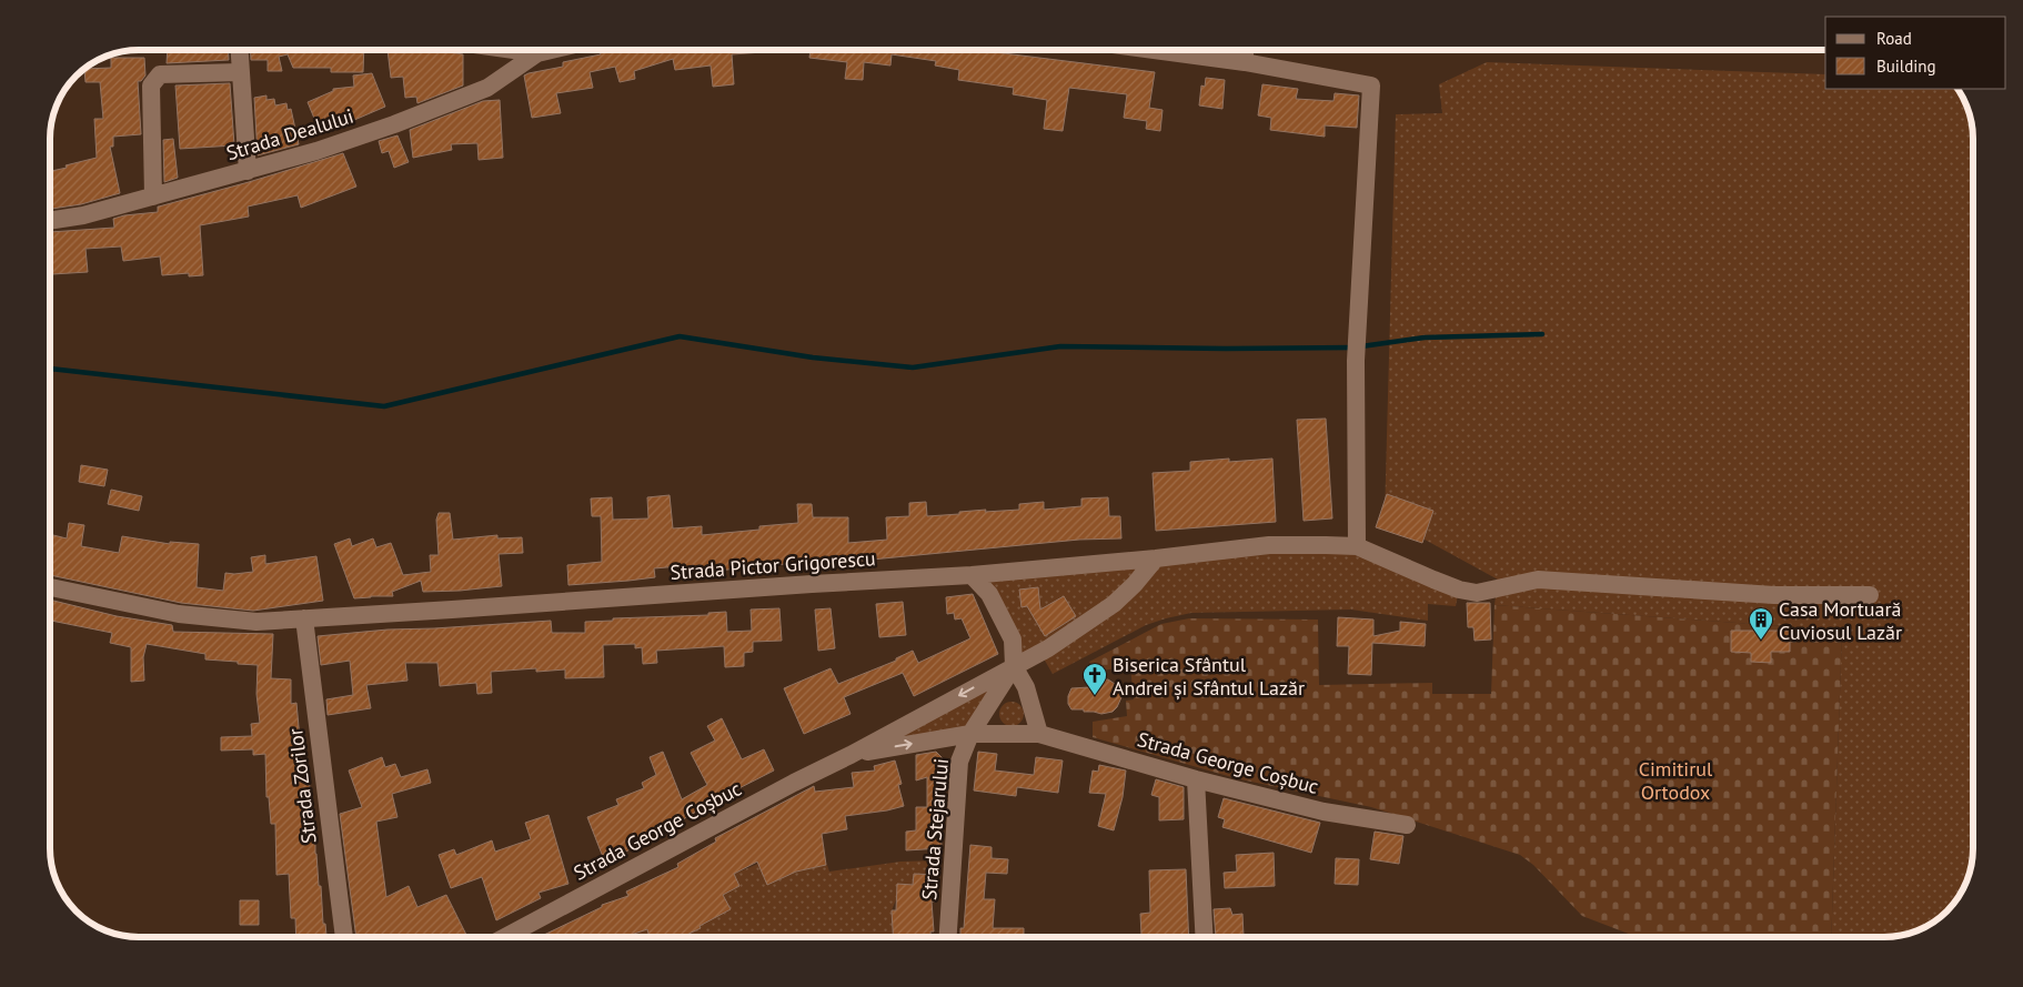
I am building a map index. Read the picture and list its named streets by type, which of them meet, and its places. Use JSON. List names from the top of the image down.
{
  "streets": {
    "street": [
      "Strada Dealului",
      "Strada Pictor Grigorescu",
      "Strada George Coșbuc",
      "Strada Zorilor",
      "Strada Stejarului"
    ]
  },
  "crossings": [
    ["Strada Pictor Grigorescu", "Strada George Coșbuc"],
    ["Strada Pictor Grigorescu", "Strada Zorilor"],
    ["Strada George Coșbuc", "Strada Stejarului"]
  ],
  "parks": ["Cimitirul Ortodox"],
  "places": {
    "building": ["Casa Mortuară Cuviosul Lazăr"],
    "church": ["Biserica Sfântul Andrei și Sfântul Lazăr"]
  },
  "legend": ["Road", "Building"]
}
